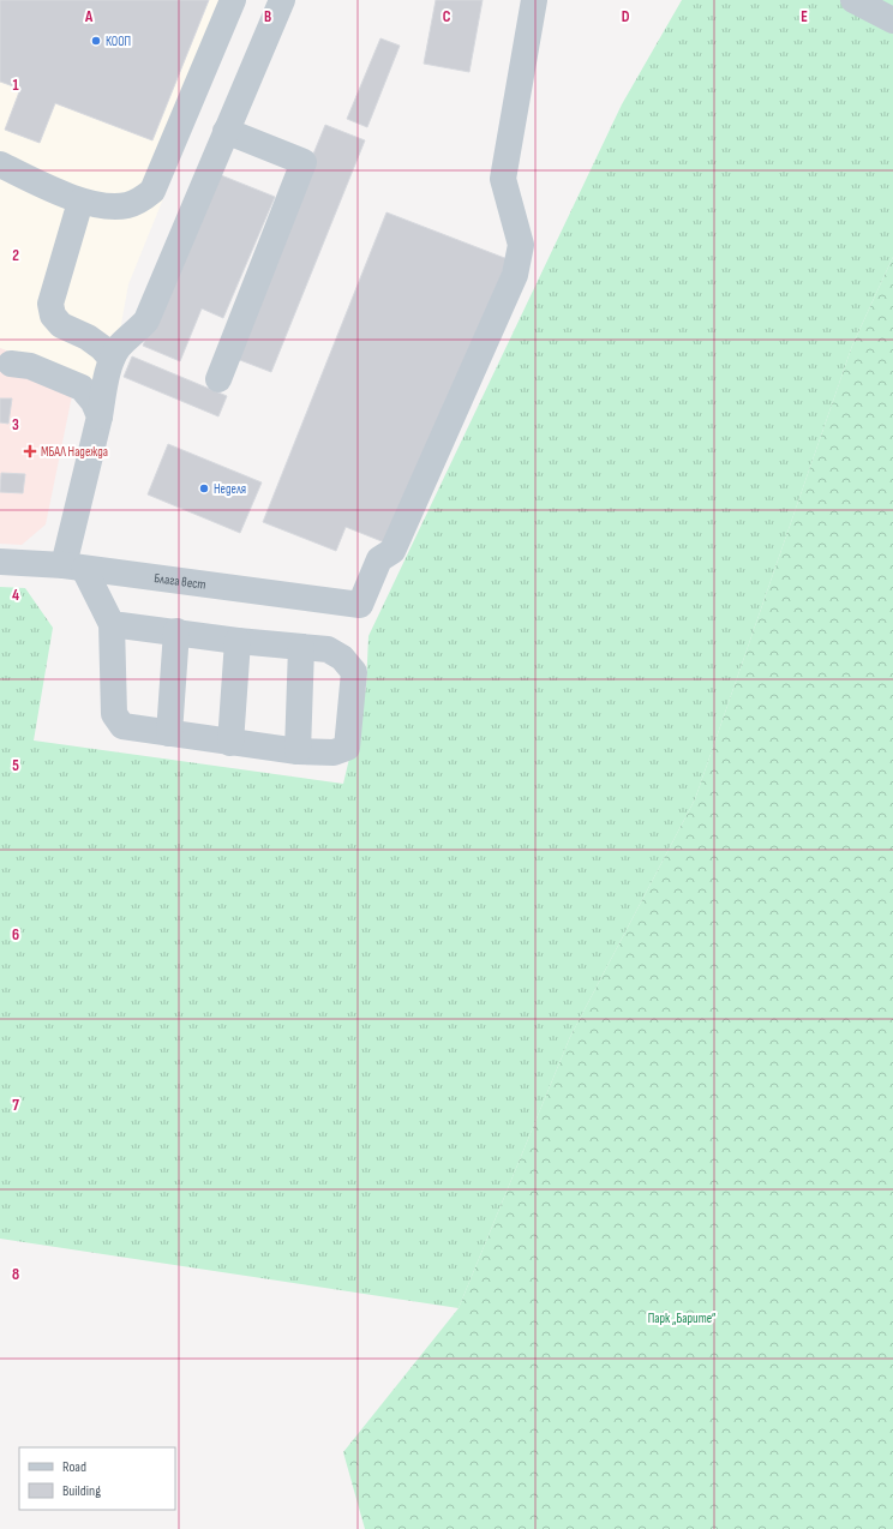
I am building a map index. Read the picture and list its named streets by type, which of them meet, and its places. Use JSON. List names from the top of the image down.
{
  "streets": {
    "street": ["Блага вест"]
  },
  "parks": ["Парк „Барите“"],
  "places": {
    "other": ["КООП", "Неделя"],
    "health": ["МБАЛ Надежда"]
  },
  "legend": ["Road", "Building"],
  "grid": {
    "columns": [
      "A",
      "B",
      "C",
      "D",
      "E"
    ],
    "rows": [
      "1",
      "2",
      "3",
      "4",
      "5",
      "6",
      "7",
      "8"
    ]
  }
}
